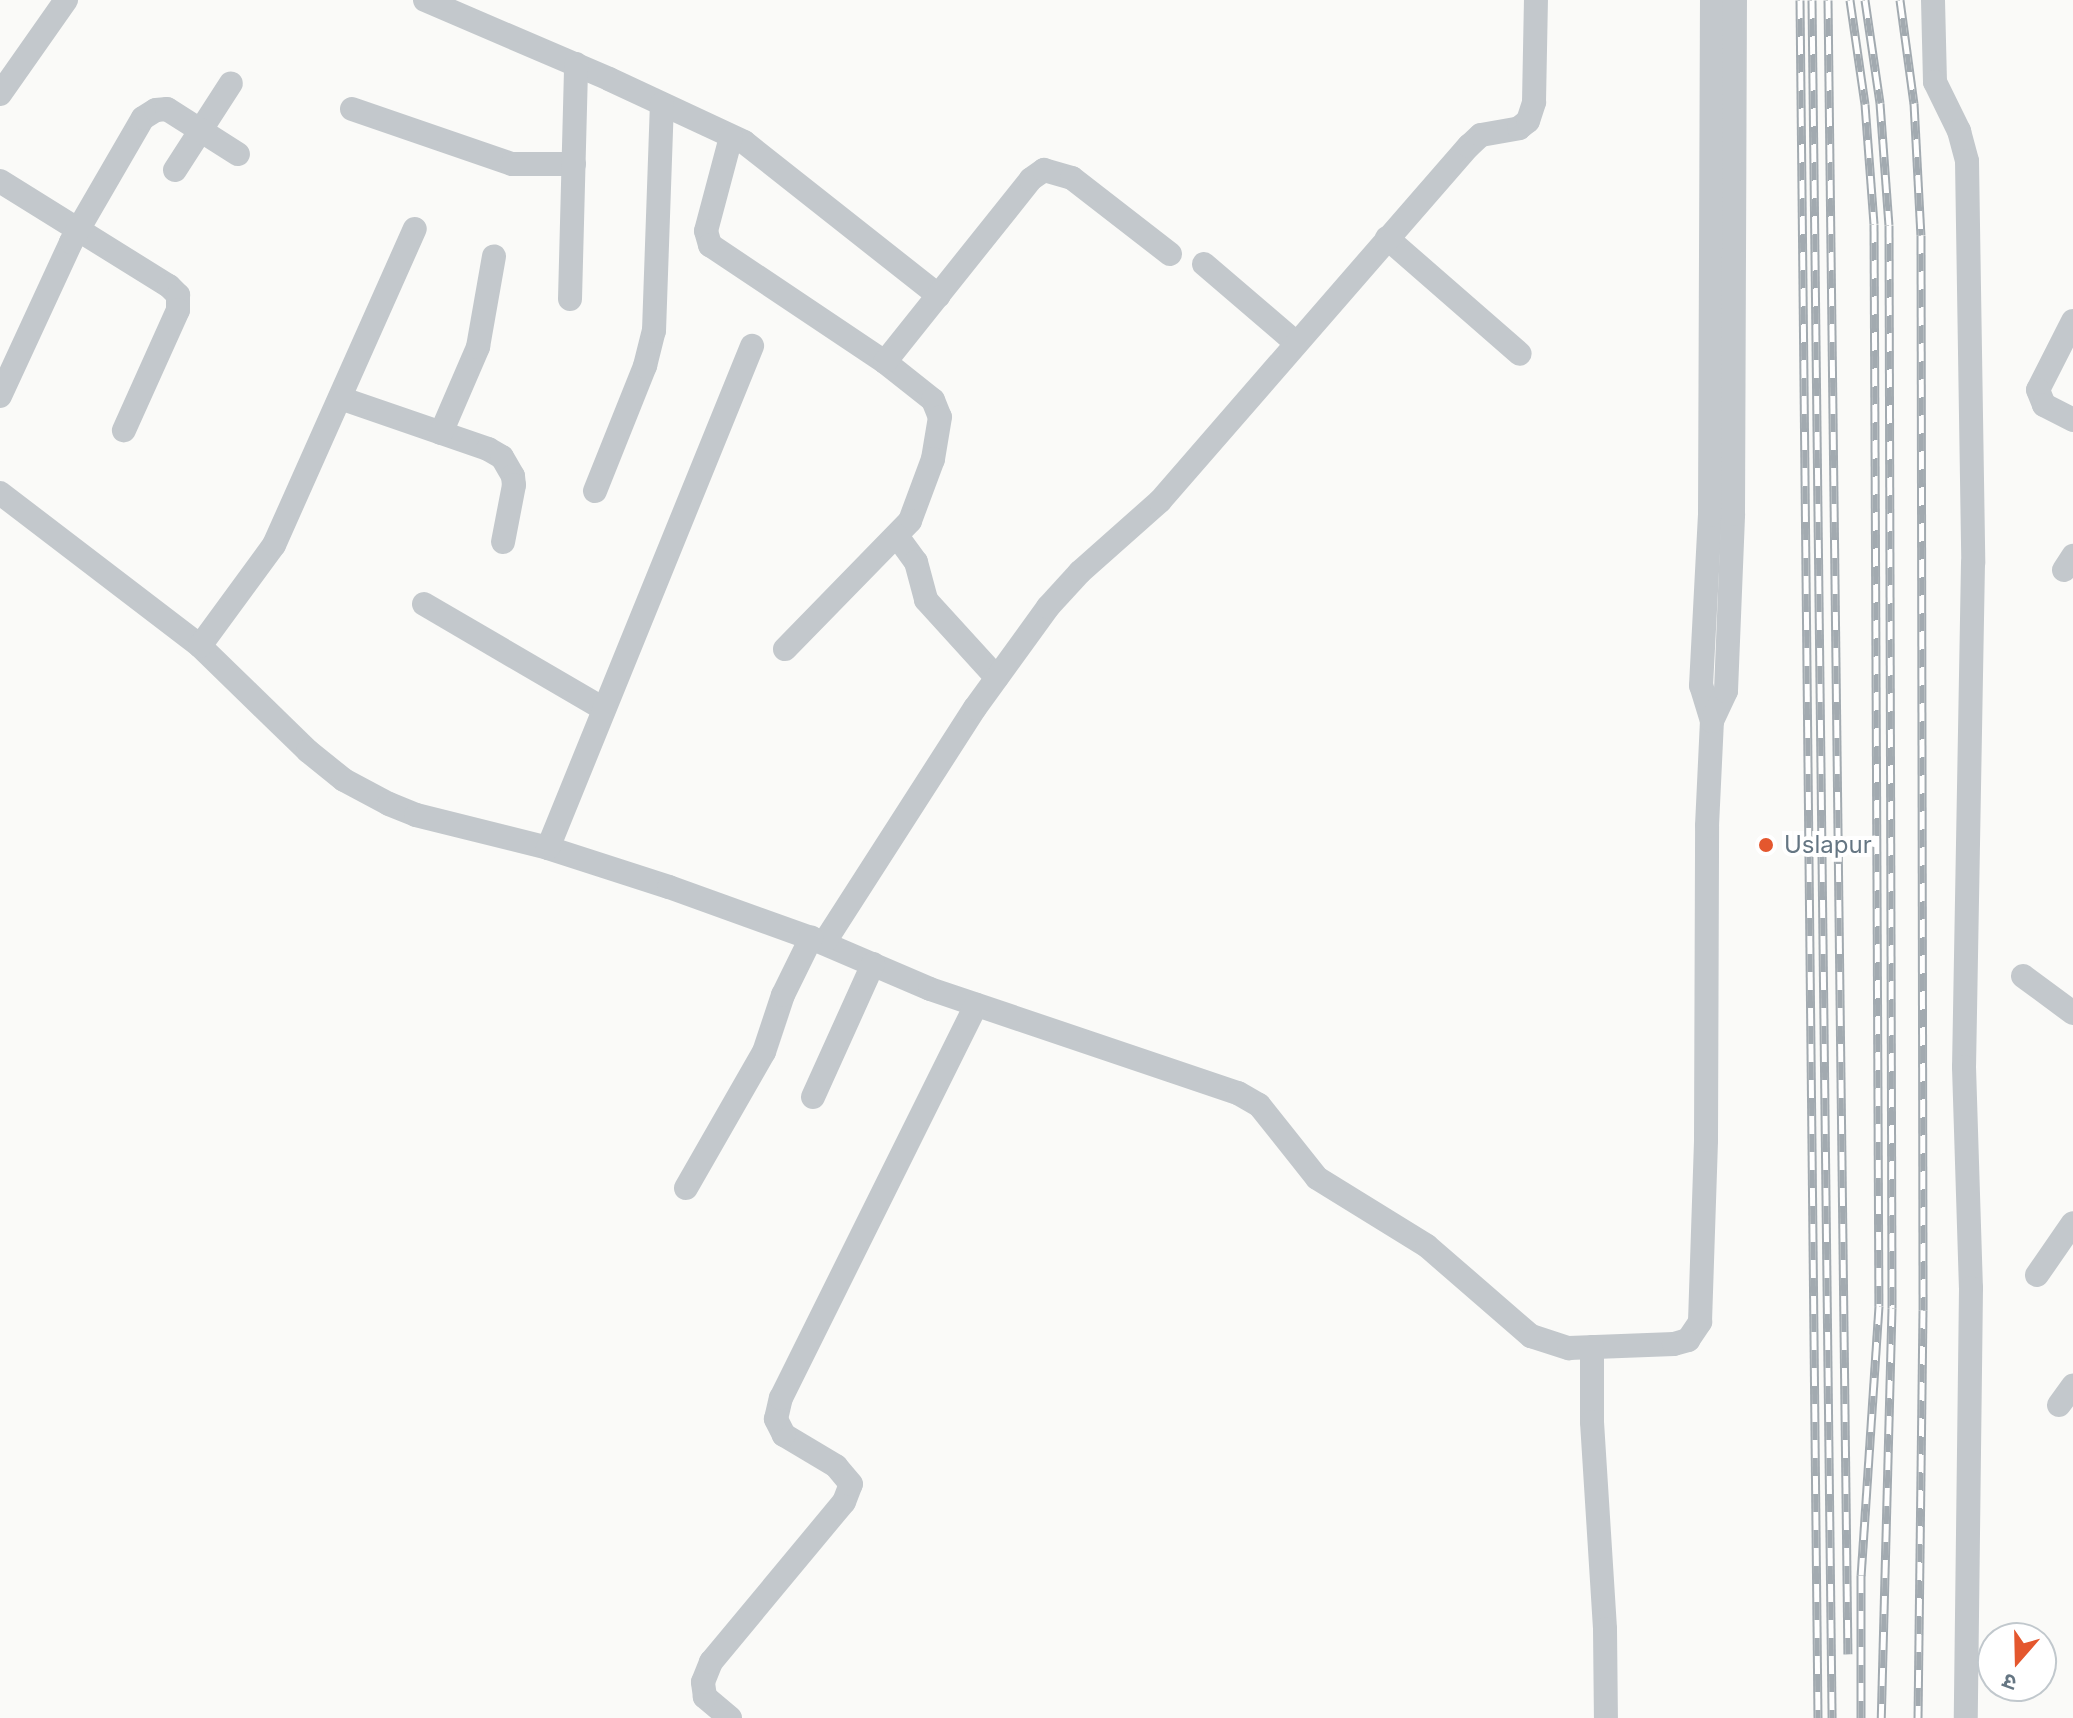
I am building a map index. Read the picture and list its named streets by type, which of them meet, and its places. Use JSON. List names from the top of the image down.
{
  "places": ["Uslapur"],
  "north": "bottom"
}
